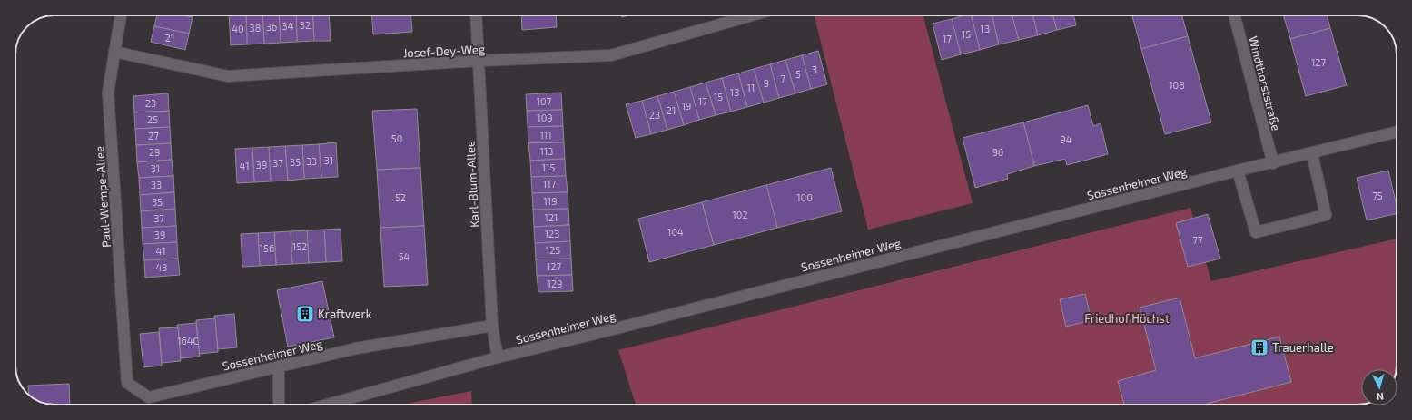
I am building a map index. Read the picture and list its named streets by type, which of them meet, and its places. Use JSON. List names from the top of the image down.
{
  "streets": {
    "street": [
      "Josef-Dey-Weg",
      "Windthorststraße",
      "Sossenheimer Weg",
      "Karl-Blum-Allee",
      "Paul-Wempe-Allee"
    ]
  },
  "crossings": [
    ["Josef-Dey-Weg", "Karl-Blum-Allee"],
    ["Josef-Dey-Weg", "Paul-Wempe-Allee"],
    ["Windthorststraße", "Sossenheimer Weg"],
    ["Sossenheimer Weg", "Karl-Blum-Allee"],
    ["Sossenheimer Weg", "Paul-Wempe-Allee"]
  ],
  "parks": ["Friedhof Höchst"],
  "places": {
    "building": ["Kraftwerk", "Trauerhalle"]
  },
  "house_numbers": [
    "32",
    "34",
    "36",
    "38",
    "40",
    "13",
    "15",
    "21",
    "17",
    "127",
    "3",
    "5",
    "7",
    "9",
    "108",
    "11",
    "13",
    "15",
    "107",
    "17",
    "23",
    "19",
    "21",
    "23",
    "109",
    "25",
    "111",
    "27",
    "50",
    "94",
    "113",
    "29",
    "96",
    "31",
    "33",
    "35",
    "37",
    "39",
    "41",
    "115",
    "31",
    "117",
    "33",
    "75",
    "52",
    "100",
    "119",
    "35",
    "102",
    "121",
    "37",
    "104",
    "123",
    "39",
    "77",
    "152",
    "156",
    "125",
    "41",
    "54",
    "127",
    "43",
    "129",
    "164C"
  ],
  "north": "bottom"
}
